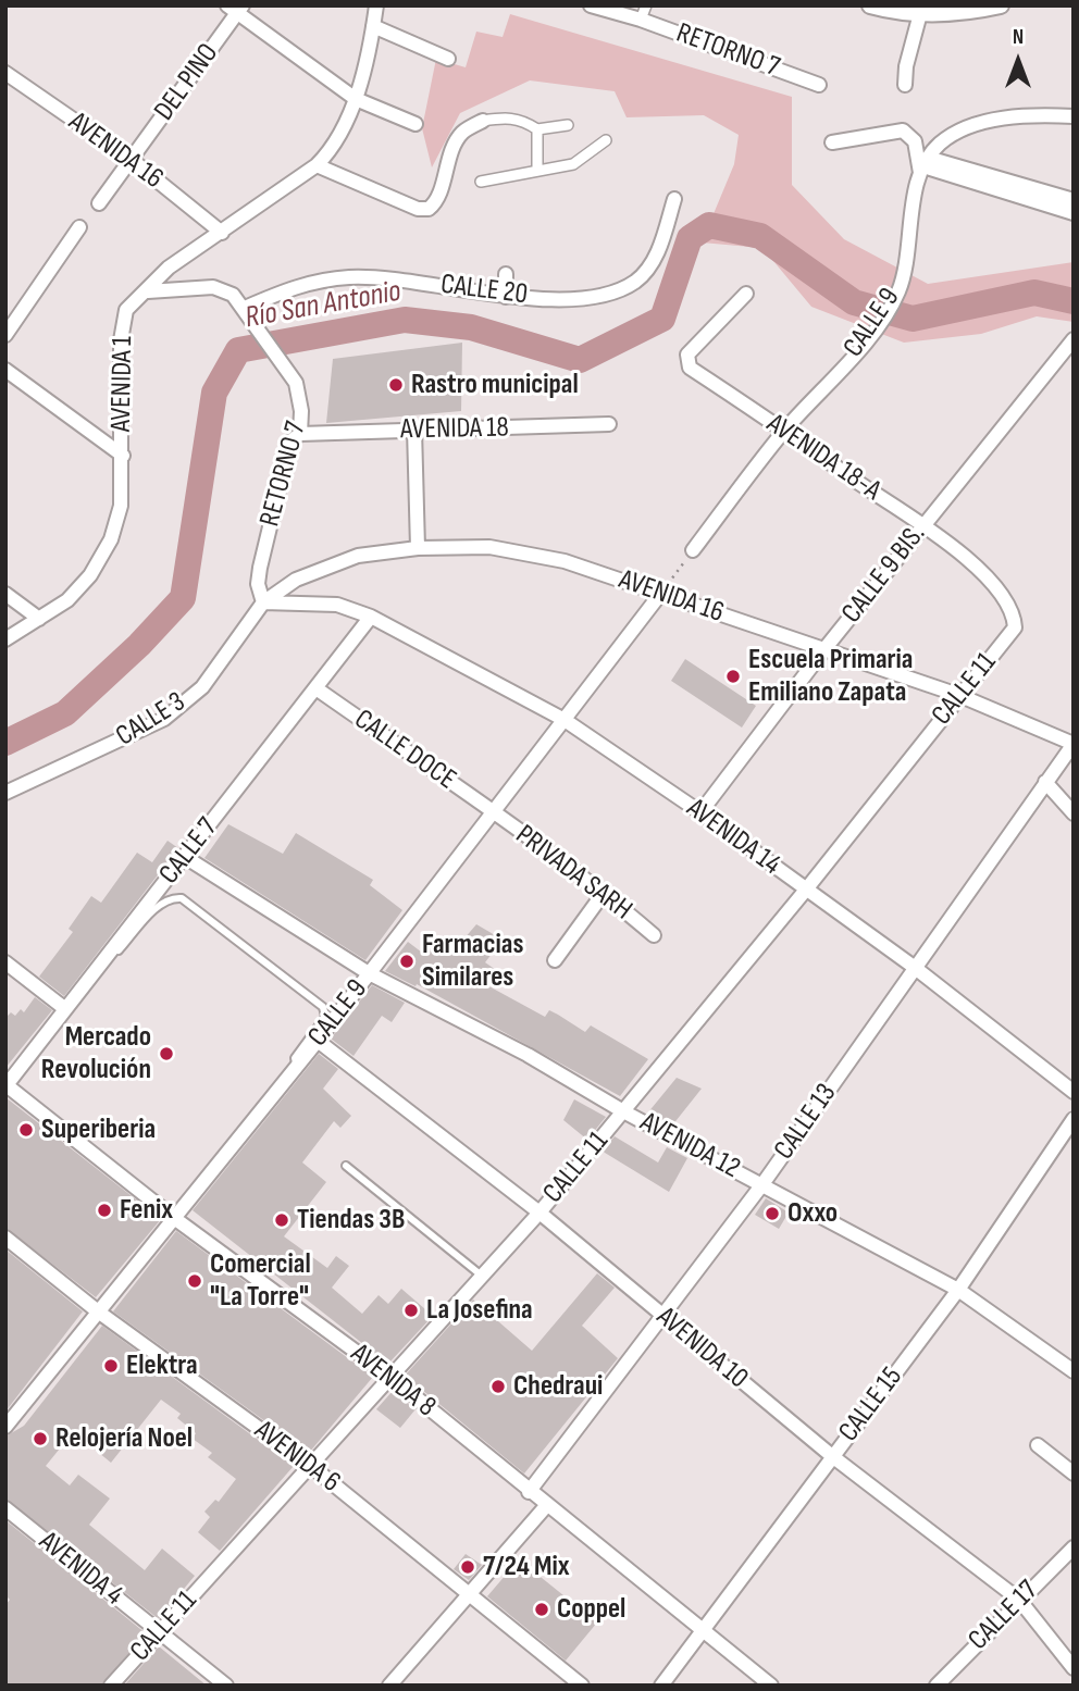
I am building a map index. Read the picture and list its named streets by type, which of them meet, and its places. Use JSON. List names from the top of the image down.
{
  "streets": {
    "street": [
      "RETORNO 7",
      "DEL PINO",
      "AVENIDA 16",
      "CALLE 20",
      "CALLE 9",
      "AVENIDA 1",
      "AVENIDA 18",
      "AVENIDA 18-A",
      "CALLE 9 BIS.",
      "CALLE 11",
      "CALLE 3",
      "CALLE DOCE",
      "AVENIDA 14",
      "CALLE 7",
      "PRIVADA SARH",
      "CALLE 13",
      "AVENIDA 12",
      "AVENIDA 10",
      "AVENIDA 8",
      "CALLE 15",
      "AVENIDA 6",
      "AVENIDA 4",
      "CALLE 17"
    ]
  },
  "crossings": [
    ["RETORNO 7", "AVENIDA 16"],
    ["RETORNO 7", "CALLE 20"],
    ["RETORNO 7", "AVENIDA 1"],
    ["RETORNO 7", "AVENIDA 18"],
    ["RETORNO 7", "CALLE 3"],
    ["DEL PINO", "AVENIDA 16"],
    ["AVENIDA 16", "CALLE 9"],
    ["AVENIDA 16", "AVENIDA 1"],
    ["AVENIDA 16", "CALLE 9 BIS."],
    ["AVENIDA 16", "CALLE 11"],
    ["AVENIDA 16", "CALLE 3"],
    ["AVENIDA 16", "CALLE 13"],
    ["CALLE 9", "AVENIDA 18-A"],
    ["CALLE 9", "CALLE DOCE"],
    ["CALLE 9", "AVENIDA 14"],
    ["CALLE 9", "PRIVADA SARH"],
    ["CALLE 9", "AVENIDA 12"],
    ["CALLE 9", "AVENIDA 10"],
    ["CALLE 9", "AVENIDA 8"],
    ["CALLE 9", "AVENIDA 6"],
    ["AVENIDA 18-A", "CALLE 9 BIS."],
    ["AVENIDA 18-A", "CALLE 11"],
    ["CALLE 9 BIS.", "AVENIDA 14"],
    ["CALLE 11", "AVENIDA 14"],
    ["CALLE 11", "AVENIDA 12"],
    ["CALLE 11", "AVENIDA 10"],
    ["CALLE 11", "AVENIDA 8"],
    ["CALLE 11", "AVENIDA 6"],
    ["CALLE 11", "AVENIDA 4"],
    ["CALLE DOCE", "CALLE 7"],
    ["CALLE DOCE", "PRIVADA SARH"],
    ["AVENIDA 14", "CALLE 7"],
    ["AVENIDA 14", "CALLE 13"],
    ["CALLE 7", "AVENIDA 12"],
    ["CALLE 7", "AVENIDA 8"],
    ["CALLE 13", "AVENIDA 12"],
    ["CALLE 13", "AVENIDA 10"],
    ["CALLE 13", "AVENIDA 8"],
    ["AVENIDA 12", "CALLE 15"],
    ["AVENIDA 10", "CALLE 15"],
    ["AVENIDA 10", "CALLE 17"],
    ["AVENIDA 8", "CALLE 15"]
  ],
  "water": ["Río San Antonio"],
  "places": [
    "Rastro municipal",
    "Escuela Primaria Emiliano Zapata",
    "Farmacias Similares",
    "Mercado Revolución",
    "Superiberia",
    "Fenix",
    "Oxxo",
    "Tiendas 3B",
    "Comercial \"La Torre\"",
    "La Josefina",
    "Elektra",
    "Chedraui",
    "Relojería Noel",
    "7/24 Mix",
    "Coppel"
  ],
  "north": "top"
}
